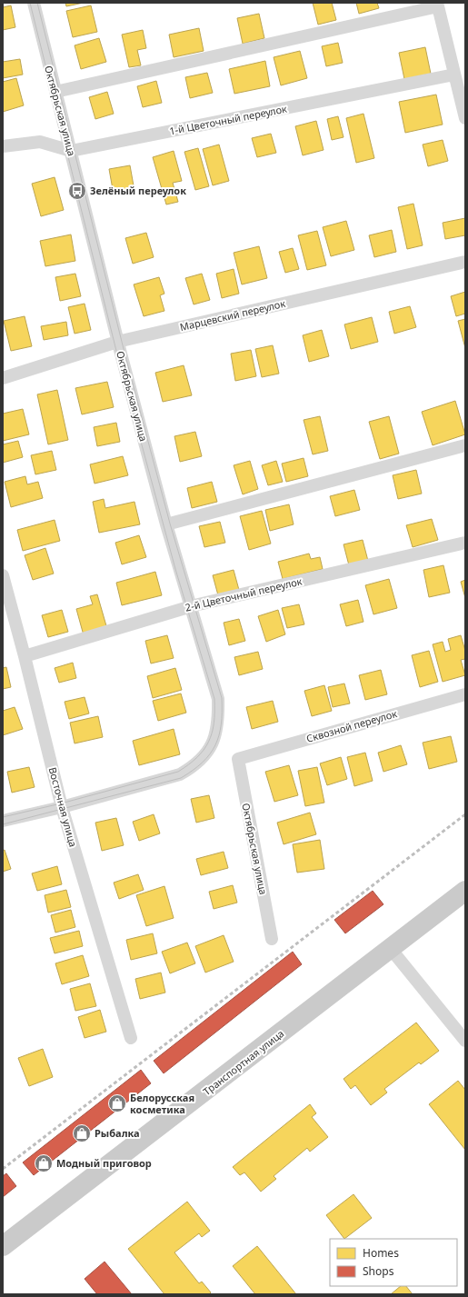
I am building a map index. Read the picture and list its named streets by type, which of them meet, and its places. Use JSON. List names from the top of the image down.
{
  "streets": {
    "main road": ["Транспортная улица"],
    "street": [
      "Октябрьская улица",
      "1-й Цветочный переулок",
      "Марцевский переулок",
      "2-й Цветочный переулок",
      "Сквозной переулок",
      "Восточная улица"
    ]
  },
  "crossings": [
    ["Октябрьская улица", "1-й Цветочный переулок"],
    ["Октябрьская улица", "Марцевский переулок"],
    ["Октябрьская улица", "2-й Цветочный переулок"],
    ["Октябрьская улица", "Сквозной переулок"],
    ["Октябрьская улица", "Восточная улица"],
    ["2-й Цветочный переулок", "Восточная улица"]
  ],
  "places": {
    "bus stop": ["Зелёный переулок"],
    "shop": ["Белорусская косметика", "Рыбалка", "Модный приговор"]
  },
  "legend": ["Homes", "Shops"]
}
